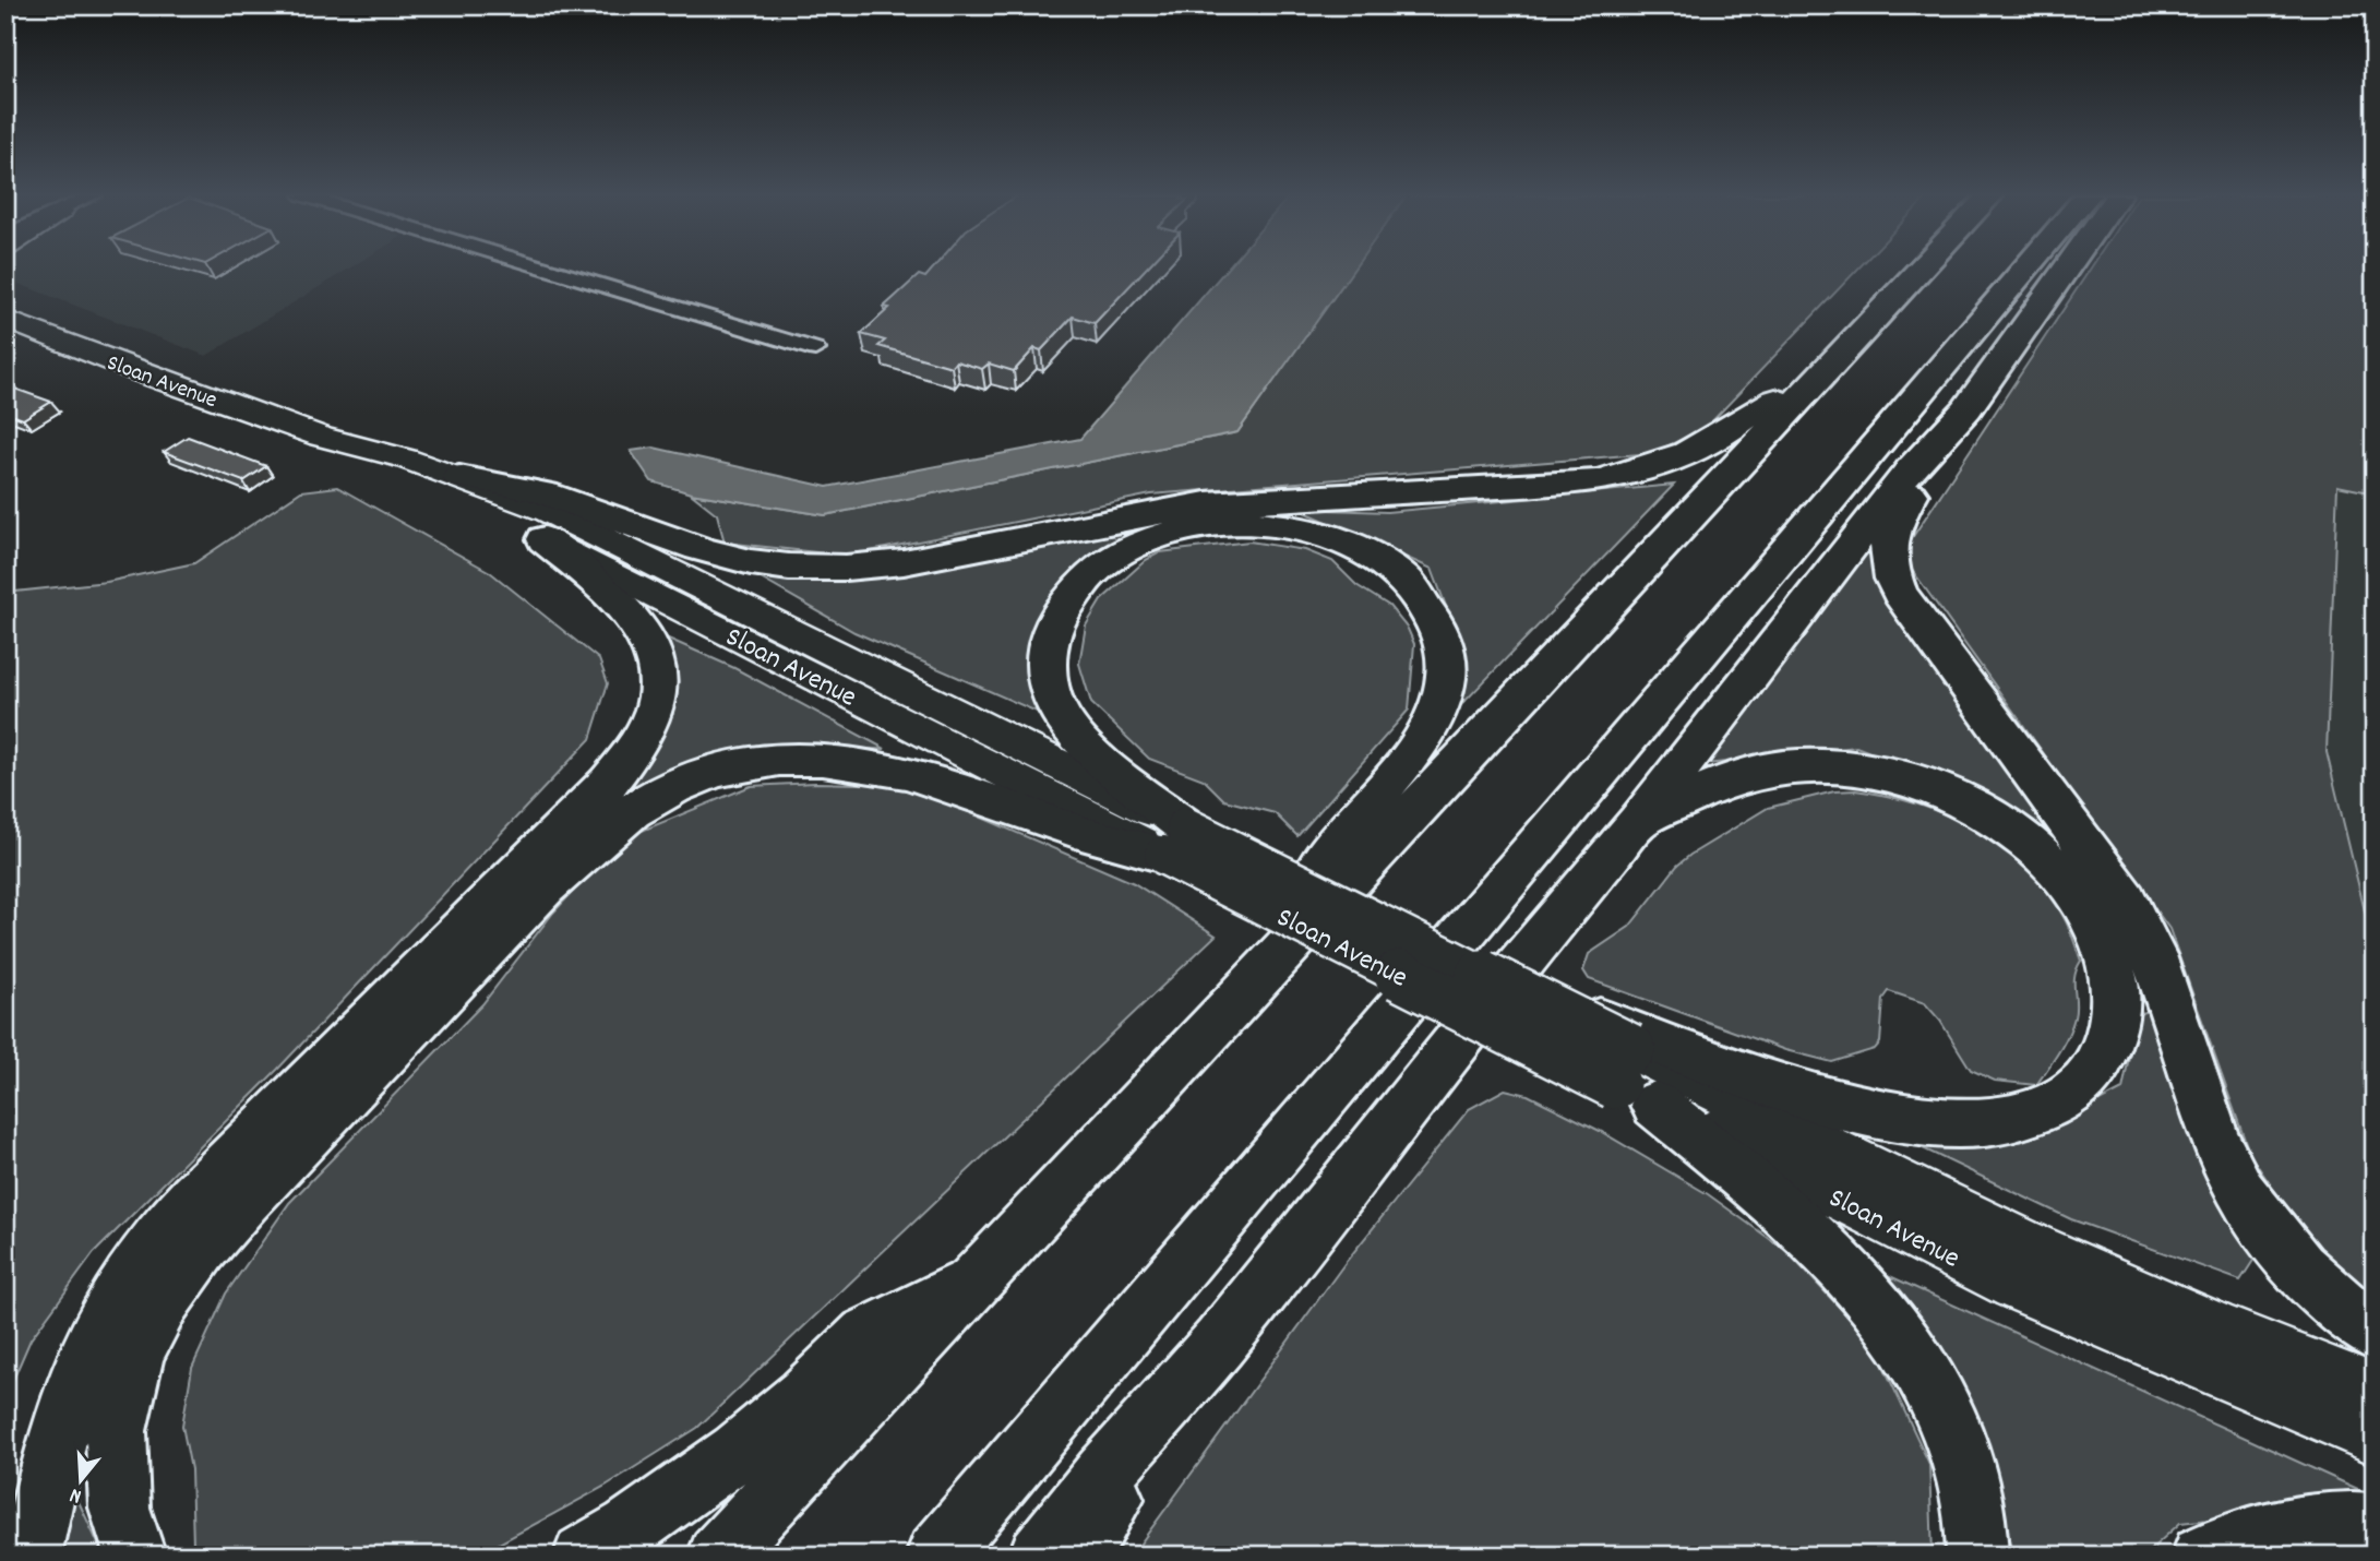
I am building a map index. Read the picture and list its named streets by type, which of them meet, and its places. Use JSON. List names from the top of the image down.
{
  "streets": {
    "main road": ["Sloan Avenue"]
  },
  "north": "bottom"
}
